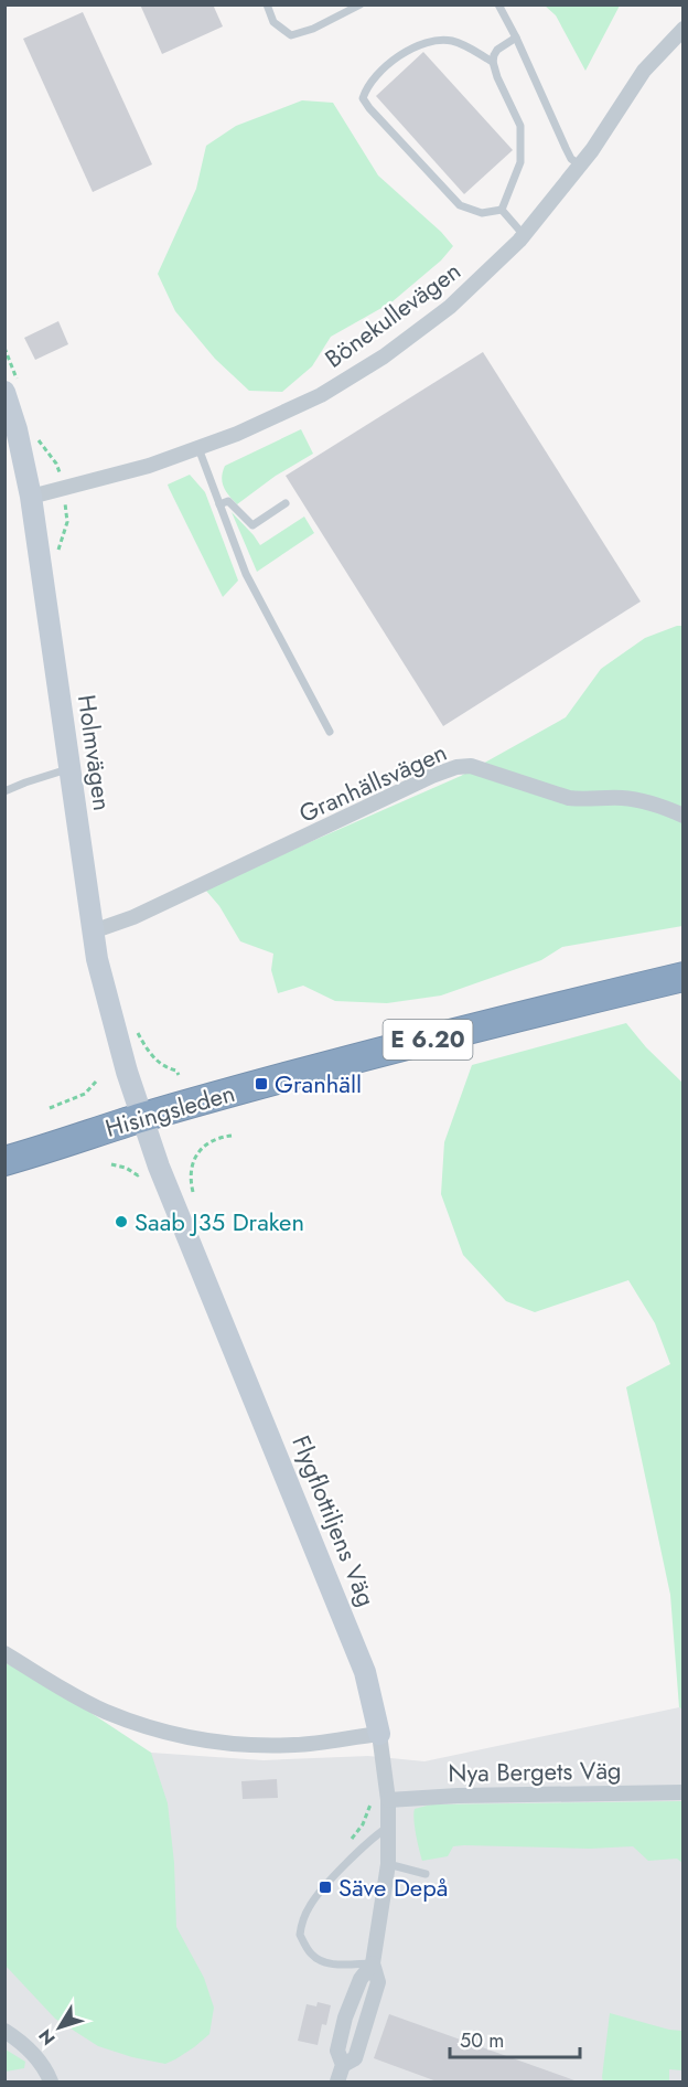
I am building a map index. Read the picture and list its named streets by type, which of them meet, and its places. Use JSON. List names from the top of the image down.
{
  "streets": {
    "highway": ["E 6.20", "Hisingsleden"],
    "street": [
      "Bönekullevägen",
      "Holmvägen",
      "Granhällsvägen",
      "Flygflottiljens Väg",
      "Nya Bergets Väg"
    ]
  },
  "crossings": [
    ["Bönekullevägen", "Holmvägen"],
    ["Holmvägen", "Granhällsvägen"],
    ["Holmvägen", "Hisingsleden"],
    ["Holmvägen", "Flygflottiljens Väg"],
    ["Hisingsleden", "Flygflottiljens Väg"],
    ["Flygflottiljens Väg", "Nya Bergets Väg"]
  ],
  "places": {
    "transit": ["Granhäll", "Säve Depå"],
    "other": ["Saab J35 Draken"]
  },
  "scale_bar": "50 m",
  "north": "bottom left"
}
